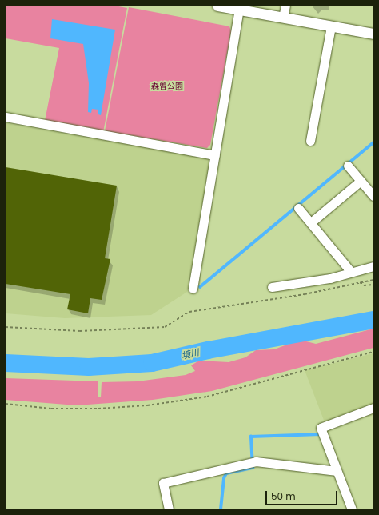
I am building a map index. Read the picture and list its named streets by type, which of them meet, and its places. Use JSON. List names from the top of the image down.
{
  "water": ["境川"],
  "parks": ["森曽公園"],
  "scale_bar": "50 m"
}
